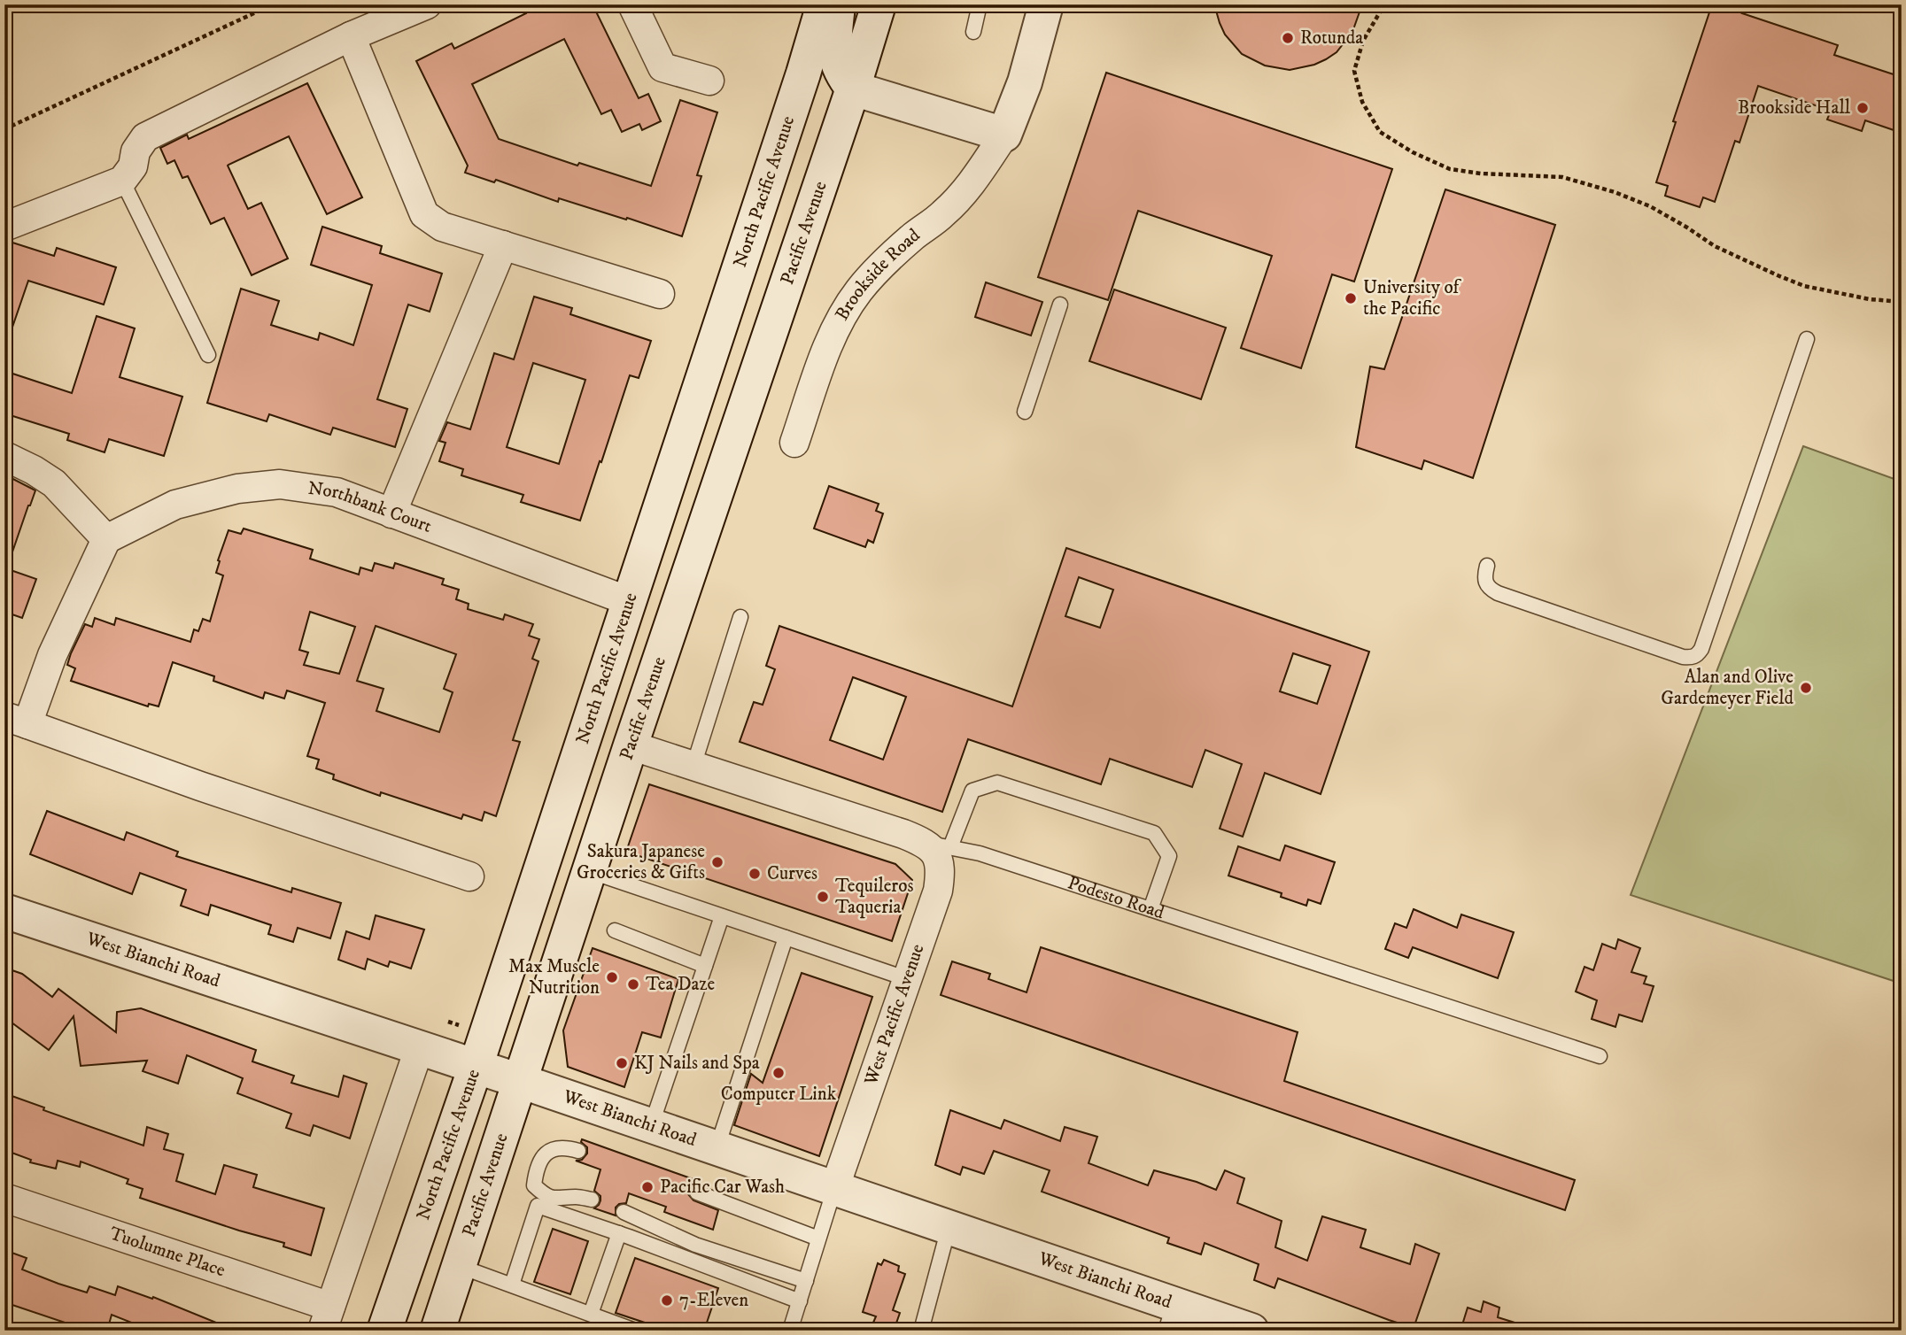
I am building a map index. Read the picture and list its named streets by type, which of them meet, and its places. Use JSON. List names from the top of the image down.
{
  "streets": {
    "main road": [
      "North Pacific Avenue",
      "Pacific Avenue",
      "Brookside Road",
      "West Bianchi Road"
    ],
    "street": [
      "Northbank Court",
      "Podesto Road",
      "West Pacific Avenue",
      "Tuolumne Place"
    ]
  },
  "crossings": [
    ["North Pacific Avenue", "Northbank Court"],
    ["North Pacific Avenue", "West Bianchi Road"],
    ["Pacific Avenue", "Podesto Road"],
    ["Pacific Avenue", "West Bianchi Road"],
    ["Podesto Road", "West Pacific Avenue"],
    ["West Bianchi Road", "West Pacific Avenue"]
  ],
  "places": [
    "Rotunda",
    "Brookside Hall",
    "University of the Pacific",
    "Alan and Olive Gardemeyer Field",
    "Sakura Japanese Groceries & Gifts",
    "Curves",
    "Tequileros Taqueria",
    "Max Muscle Nutrition",
    "Tea Daze",
    "KJ Nails and Spa",
    "Computer Link",
    "Pacific Car Wash",
    "7-Eleven"
  ]
}
